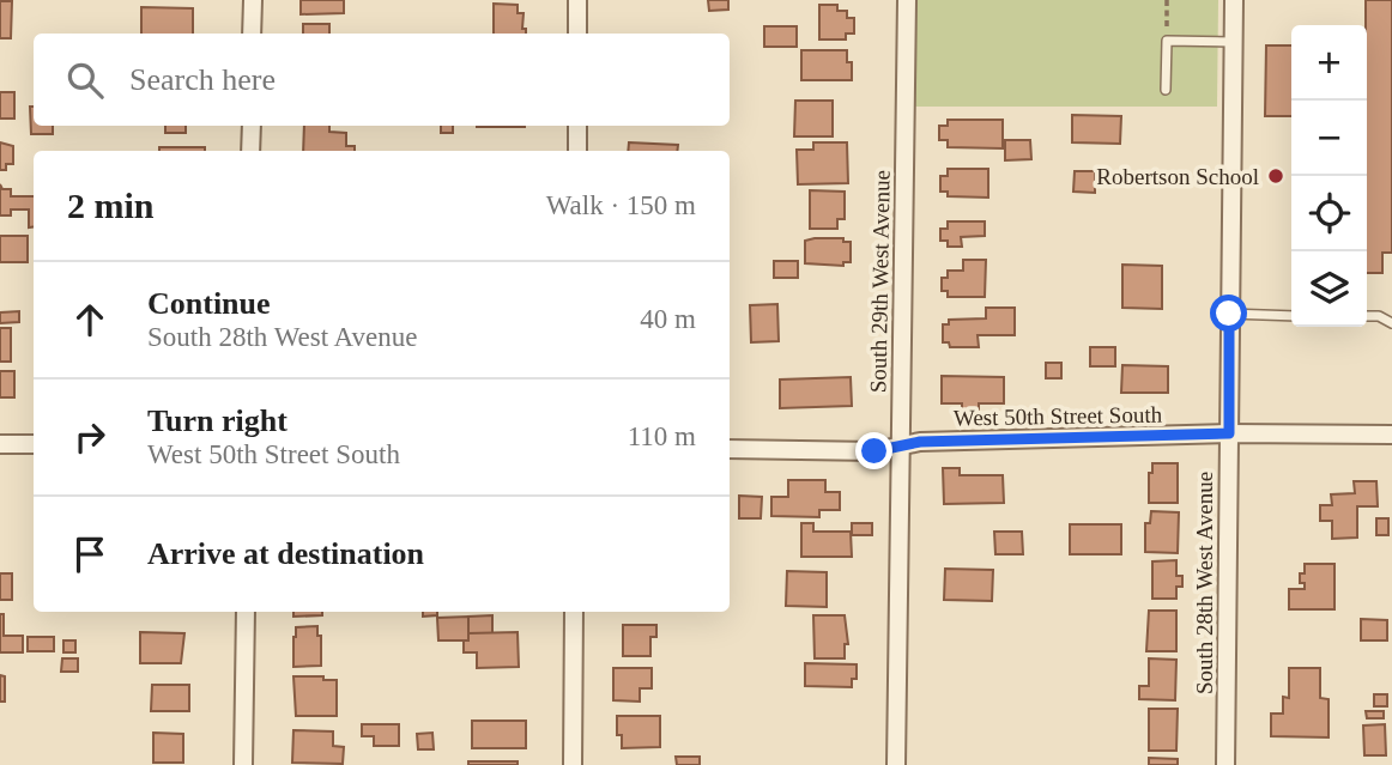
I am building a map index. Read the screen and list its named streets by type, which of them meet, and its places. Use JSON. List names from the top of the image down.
{
  "streets": {
    "street": ["South 29th West Avenue", "West 50th Street South", "South 28th West Avenue"]
  },
  "crossings": [
    ["South 29th West Avenue", "West 50th Street South"],
    ["West 50th Street South", "South 28th West Avenue"]
  ],
  "places": ["Robertson School"],
  "page": {
    "map_buttons": ["+", "−"],
    "search": "Search here",
    "heading": ["2 min", "Walk · 150 m"],
    "list": [
      ["Continue", "South 28th West Avenue", "40 m"],
      ["Turn right", "West 50th Street South", "110 m"],
      "Arrive at destination"
    ]
  }
}
